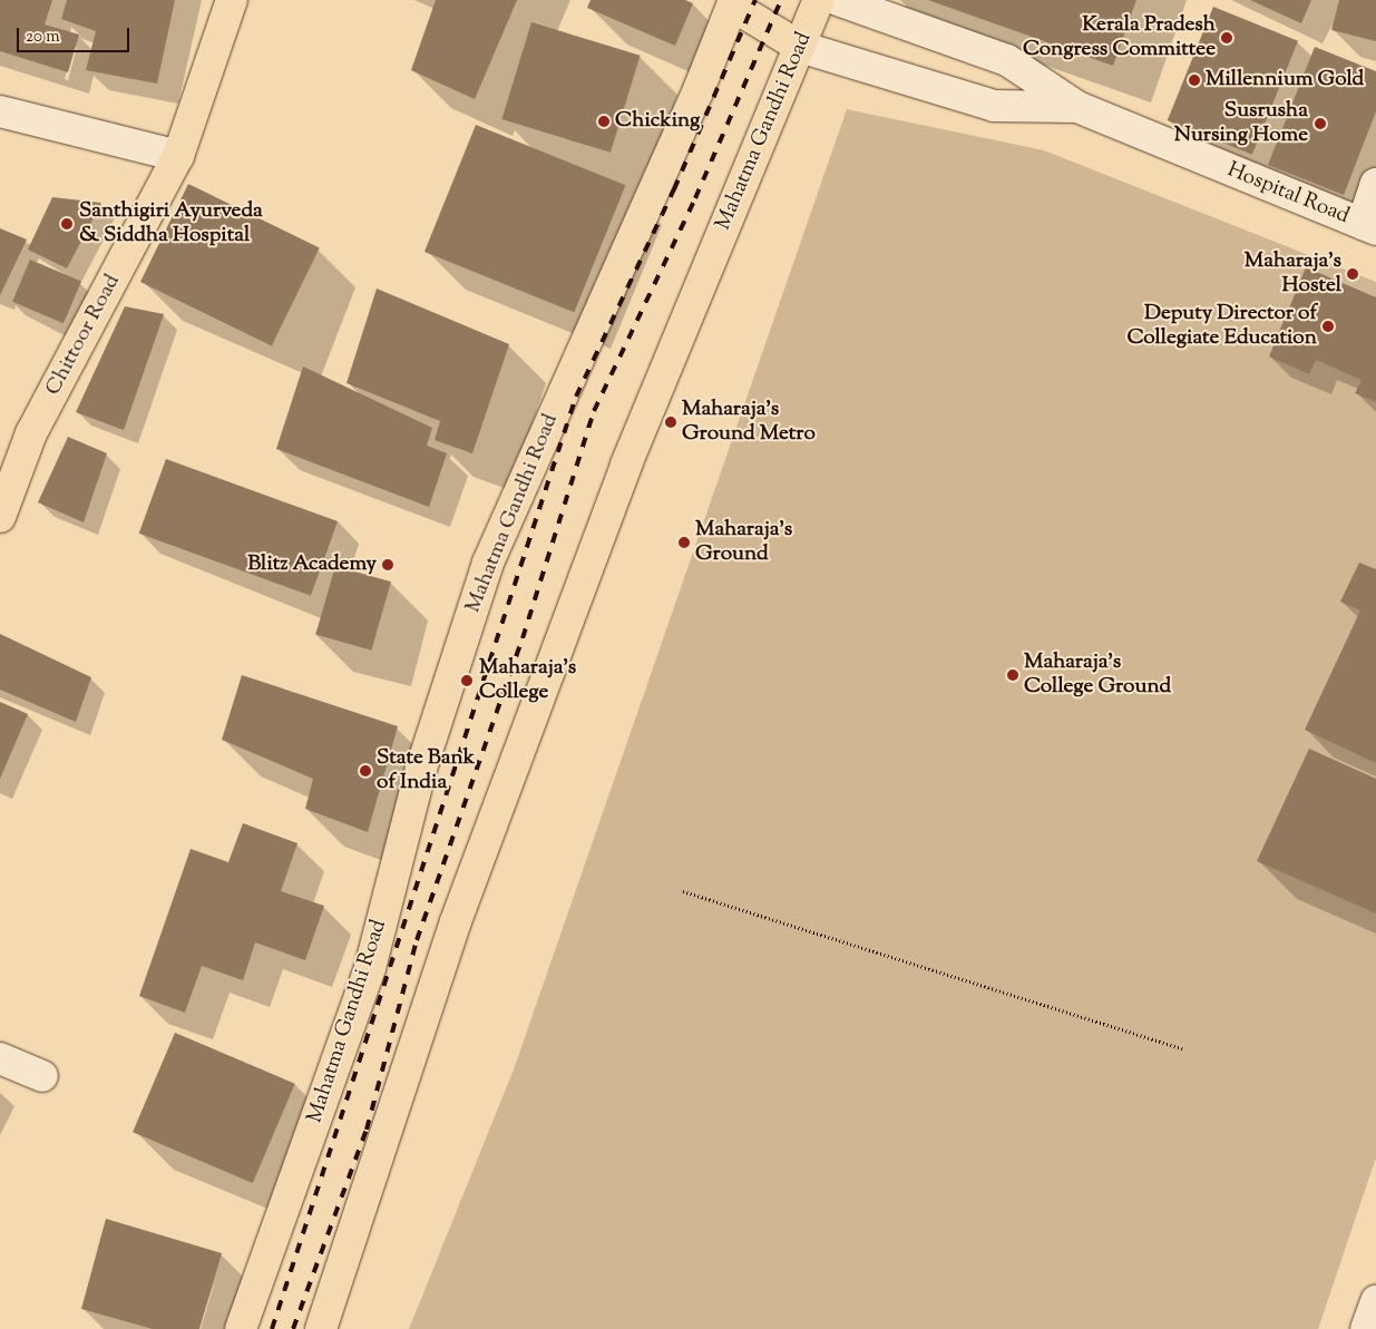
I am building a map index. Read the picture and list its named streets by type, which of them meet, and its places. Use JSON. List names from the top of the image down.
{
  "streets": {
    "main road": ["Mahatma Gandhi Road", "Chittoor Road"],
    "street": ["Hospital Road"]
  },
  "crossings": [
    ["Mahatma Gandhi Road", "Hospital Road"]
  ],
  "places": [
    "Kerala Pradesh Congress Committee",
    "Millennium Gold",
    "Chicking",
    "Susrusha Nursing Home",
    "Santhigiri Ayurveda & Siddha Hospital",
    "Maharaja's Hostel",
    "Deputy Director of Collegiate Education",
    "Maharaja's Ground Metro",
    "Maharaja's Ground",
    "Blitz Academy",
    "Maharaja's College Ground",
    "Maharaja's College",
    "State Bank of India"
  ],
  "scale_bar": "20 m"
}
